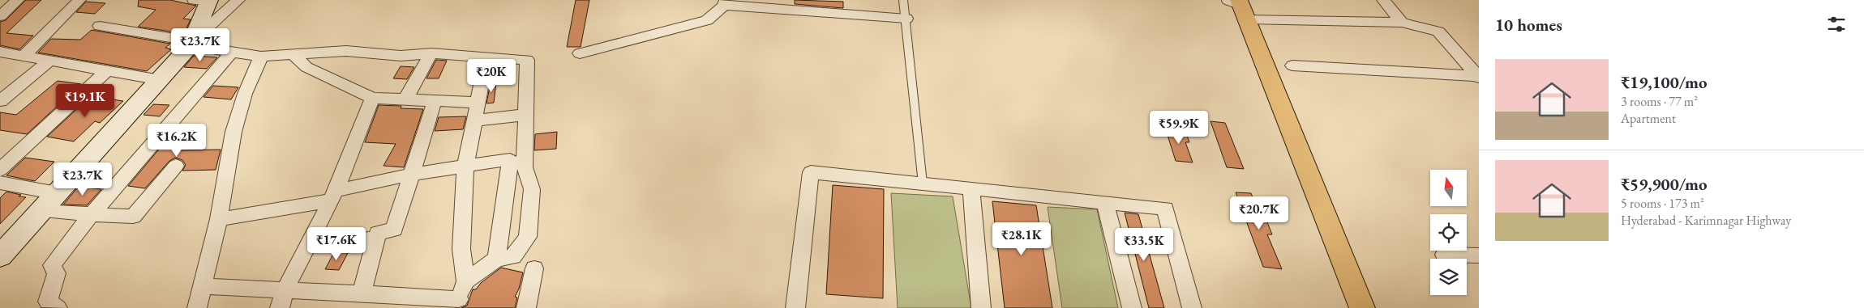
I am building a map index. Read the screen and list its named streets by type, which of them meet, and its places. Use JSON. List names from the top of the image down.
{
  "north": "top",
  "page": {
    "heading": "10 homes",
    "price": [
      "₹23.7K",
      "₹20K",
      "₹19.1K",
      "₹59.9K",
      "₹16.2K",
      "₹23.7K",
      "₹20.7K",
      "₹28.1K",
      "₹17.6K",
      "₹33.5K"
    ],
    "list": [
      {
        "name": "₹19,100/mo",
        "note": "3 rooms · 77 m² · Apartment"
      },
      {
        "name": "₹59,900/mo",
        "note": "5 rooms · 173 m² · Hyderabad - Karimnagar Highway"
      }
    ]
  }
}
